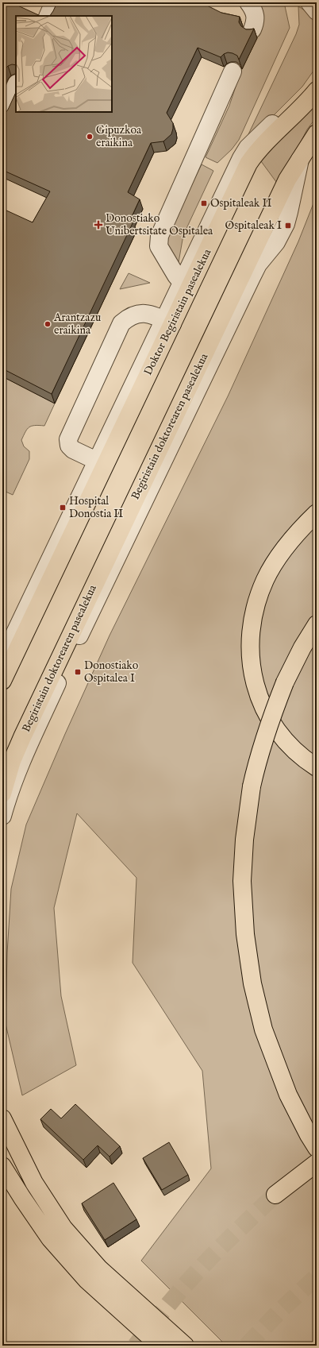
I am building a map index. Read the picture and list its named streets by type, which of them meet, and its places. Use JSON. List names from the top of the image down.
{
  "streets": {
    "main road": ["Doktor Begiristain pasealekua", "Begiristain doktorearen pasealekua"]
  },
  "places": {
    "other": ["Gipuzkoa eraikina", "Arantzazu eraikina"],
    "transit": [
      "Ospitaleak II",
      "Ospitaleak I",
      "Hospital Donostia II",
      "Donostiako Ospitalea I"
    ],
    "health": ["Donostiako Unibertsitate Ospitalea"]
  }
}
